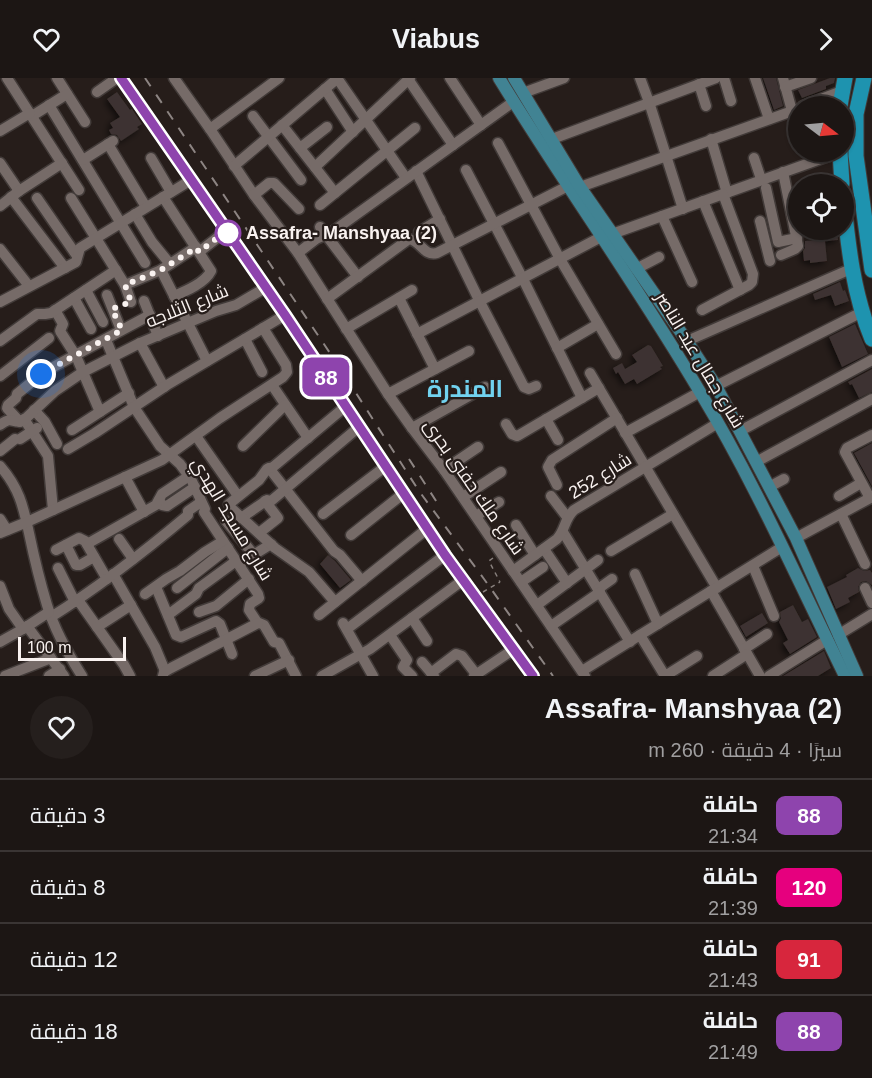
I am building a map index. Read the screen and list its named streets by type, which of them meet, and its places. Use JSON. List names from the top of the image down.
{
  "streets": {
    "main road": ["شارع جمال عبد الناصر"],
    "street": [
      "شارع الثلاجه",
      "شارع 252",
      "شارع ملك حفنى بحرى",
      "شارع مسجد الهدي"
    ]
  },
  "crossings": [
    ["شارع الثلاجه", "شارع مسجد الهدي"],
    ["شارع جمال عبد الناصر", "شارع 252"],
    ["شارع 252", "شارع ملك حفنى بحرى"]
  ],
  "districts": ["المندرة"],
  "places": ["Assafra- Manshyaa (2)"],
  "lines": ["bus line 88"],
  "scale_bar": "100 m",
  "north": "right",
  "page": {
    "header": "Viabus",
    "on_map": "88",
    "scale": "100 m",
    "heading": ["Assafra- Manshyaa (2)", "سيرًا · 4 دقيقة · 260 m"],
    "list": [
      {
        "mark": "88",
        "name": "حافلة",
        "note": "21:34",
        "value": "3 دقيقة"
      },
      {
        "mark": "120",
        "name": "حافلة",
        "note": "21:39",
        "value": "8 دقيقة"
      },
      {
        "mark": "91",
        "name": "حافلة",
        "note": "21:43",
        "value": "12 دقيقة"
      },
      {
        "mark": "88",
        "name": "حافلة",
        "note": "21:49",
        "value": "18 دقيقة"
      }
    ]
  }
}
